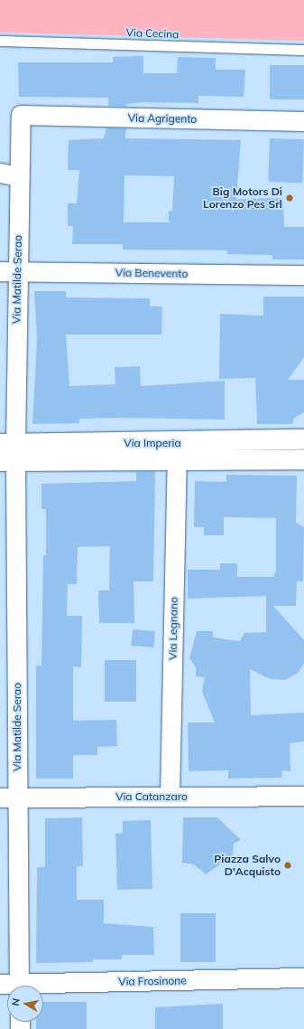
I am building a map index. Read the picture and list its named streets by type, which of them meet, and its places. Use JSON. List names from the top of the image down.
{
  "streets": {
    "street": [
      "Via Agrigento",
      "Via Benevento",
      "Via Matilde Serao",
      "Via Imperia",
      "Via Legnano",
      "Via Catanzaro",
      "Via Frosinone"
    ],
    "lane": ["Via Cecina"]
  },
  "crossings": [
    ["Via Agrigento", "Via Matilde Serao"],
    ["Via Benevento", "Via Matilde Serao"],
    ["Via Matilde Serao", "Via Imperia"],
    ["Via Matilde Serao", "Via Catanzaro"],
    ["Via Imperia", "Via Legnano"],
    ["Via Legnano", "Via Catanzaro"]
  ],
  "places": ["Big Motors Di Lorenzo Pes Srl", "Piazza Salvo D'Acquisto"],
  "north": "left"
}
